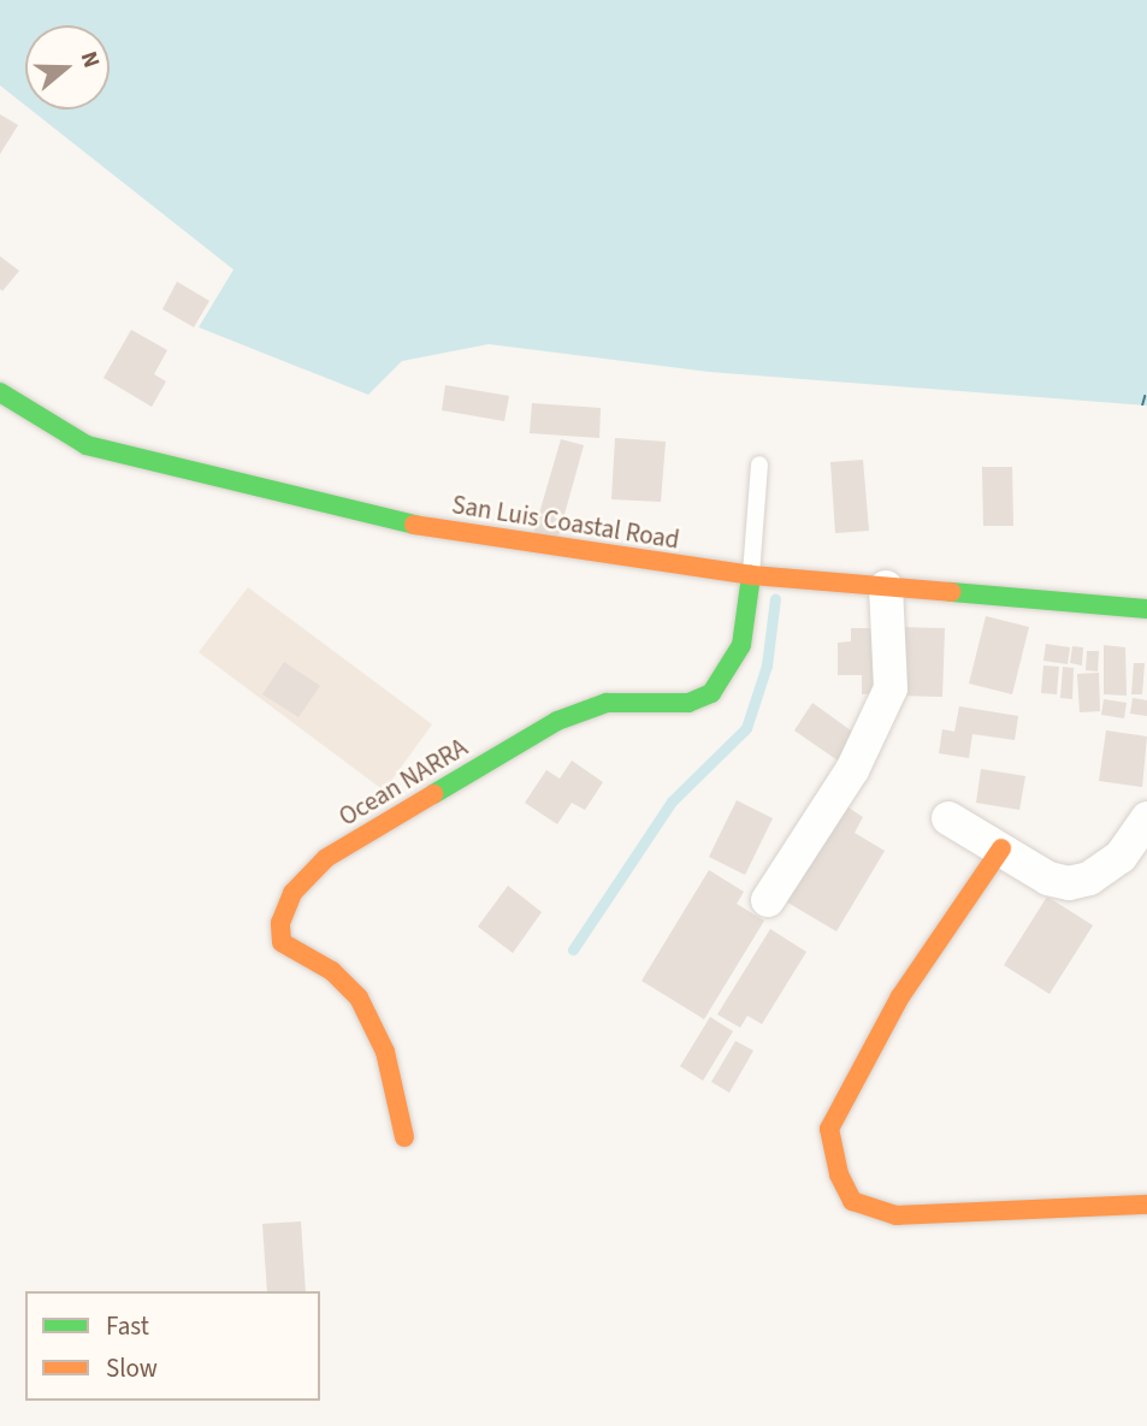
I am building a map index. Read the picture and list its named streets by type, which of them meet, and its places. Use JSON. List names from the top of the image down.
{
  "streets": {
    "street": ["San Luis Coastal Road", "Ocean NARRA"]
  },
  "crossings": [
    ["San Luis Coastal Road", "Ocean NARRA"]
  ],
  "legend": ["Fast", "Slow"],
  "north": "right"
}
